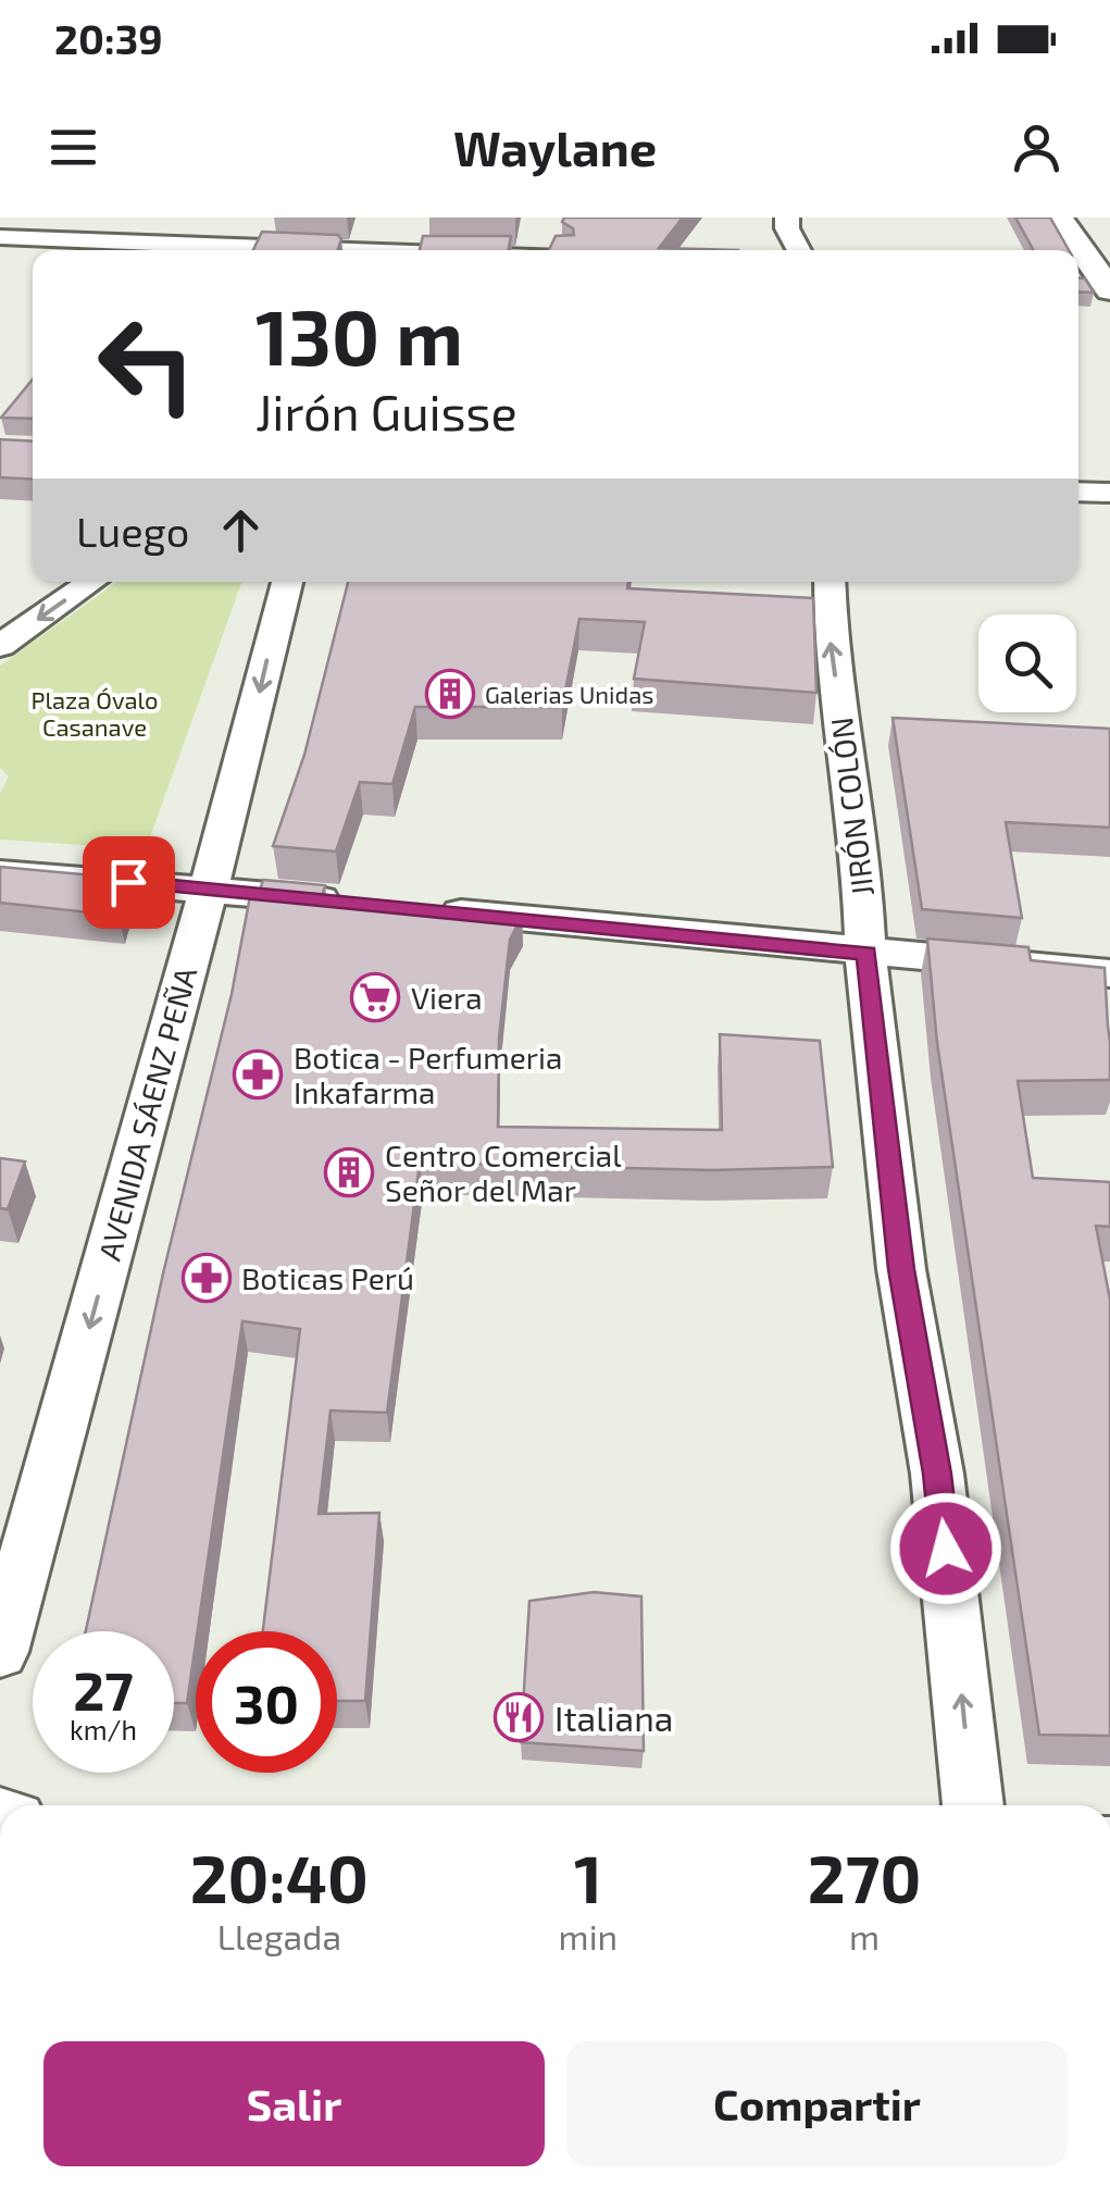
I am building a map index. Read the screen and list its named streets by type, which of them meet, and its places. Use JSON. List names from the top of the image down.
{
  "streets": {
    "street": ["JIRÓN COLÓN", "AVENIDA SÁENZ PEÑA"]
  },
  "one_way": ["JIRÓN COLÓN", "AVENIDA SÁENZ PEÑA"],
  "parks": ["Plaza Óvalo Casanave"],
  "places": {
    "building": ["Galerias Unidas", "Centro Comercial Señor del Mar"],
    "supermarket": ["Viera"],
    "pharmacy": ["Botica - Perfumeria Inkafarma", "Boticas Perú"],
    "restaurant": ["Italiana"]
  },
  "page": {
    "status": "20:39",
    "header": "Waylane",
    "turn": ["130 m", "Jirón Guisse"],
    "then": "Luego",
    "speed": "27 km/h",
    "limit": "30",
    "eta": [
      "20:40",
      "Llegada",
      "1",
      "min",
      "270",
      "m"
    ],
    "buttons": ["Salir", "Compartir"]
  }
}
